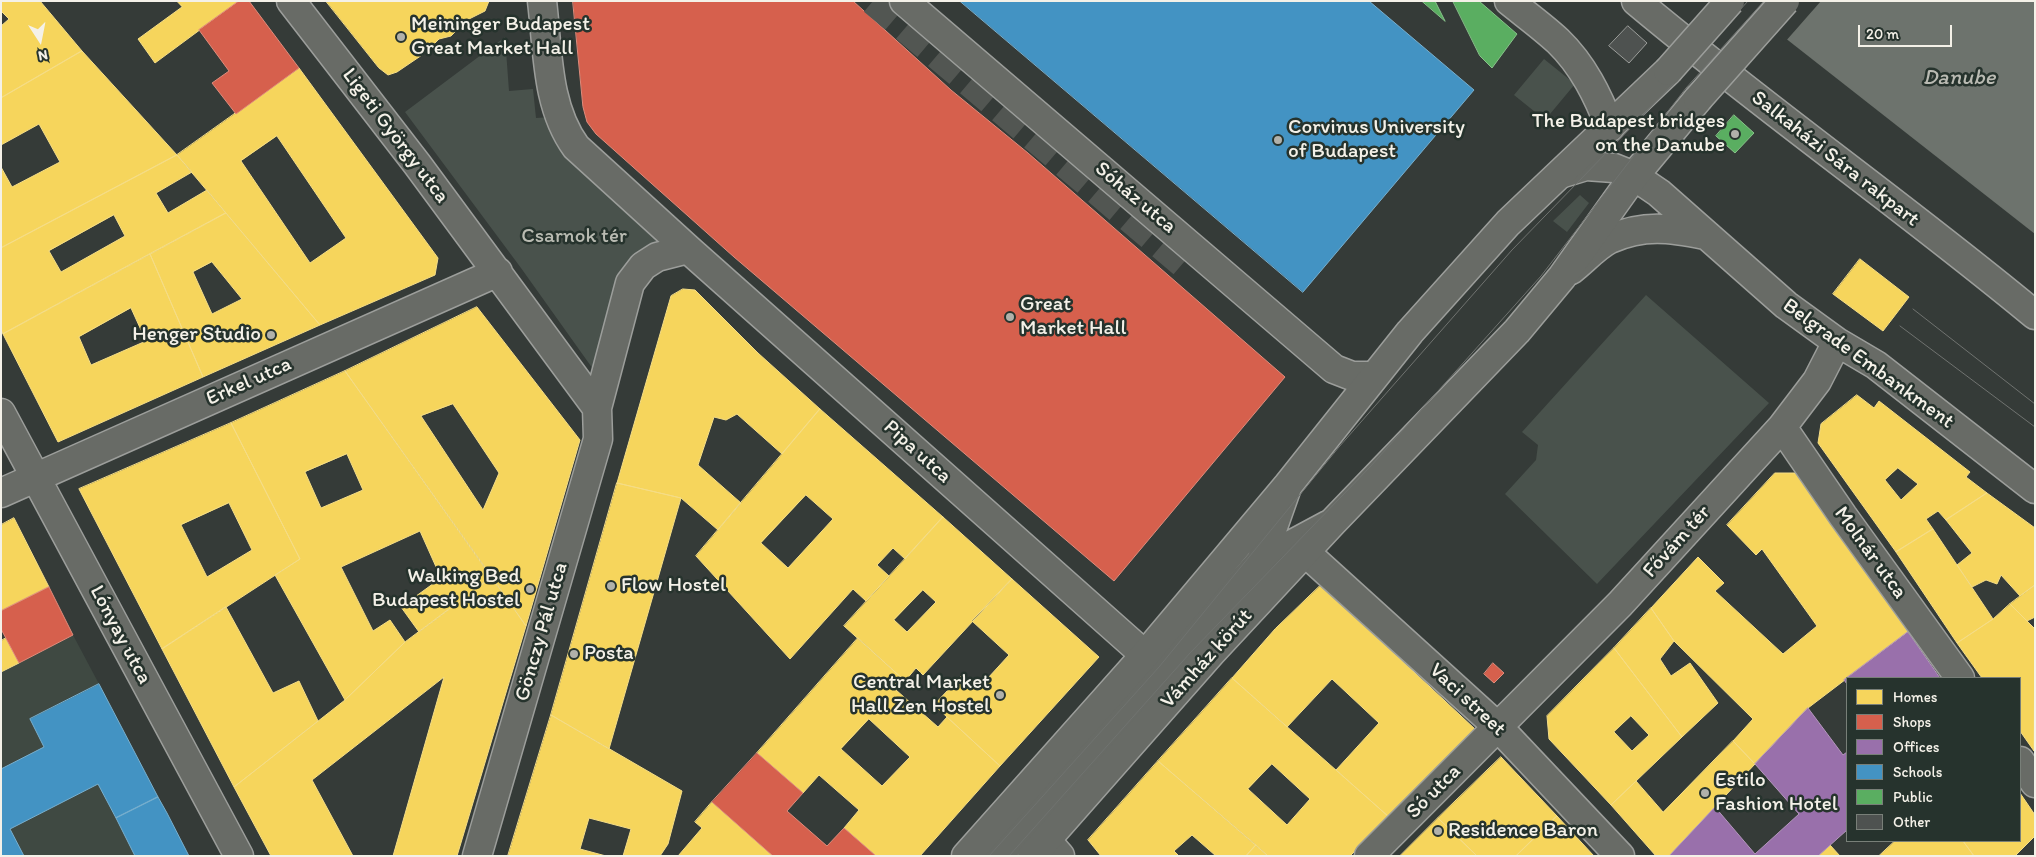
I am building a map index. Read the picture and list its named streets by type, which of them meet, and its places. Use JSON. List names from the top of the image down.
{
  "streets": {
    "street": [
      "Ligeti György utca",
      "Salkaházi Sára rakpart",
      "Sóház utca",
      "Belgrade Embankment",
      "Erkel utca",
      "Pipa utca",
      "Fővám tér",
      "Molnár utca",
      "Gönczy Pál utca",
      "Lónyay utca",
      "Vámház körút",
      "Vaci street",
      "Só utca"
    ]
  },
  "crossings": [
    ["Ligeti György utca", "Erkel utca"],
    ["Sóház utca", "Vámház körút"],
    ["Belgrade Embankment", "Fővám tér"],
    ["Erkel utca", "Lónyay utca"],
    ["Pipa utca", "Vámház körút"],
    ["Fővám tér", "Molnár utca"],
    ["Fővám tér", "Vaci street"],
    ["Fővám tér", "Só utca"],
    ["Vámház körút", "Vaci street"],
    ["Vaci street", "Só utca"]
  ],
  "water": ["Danube"],
  "parks": ["Csarnok tér"],
  "places": [
    "Meininger Budapest Great Market Hall",
    "The Budapest bridges on the Danube",
    "Corvinus University of Budapest",
    "Great Market Hall",
    "Henger Studio",
    "Flow Hostel",
    "Walking Bed Budapest Hostel",
    "Posta",
    "Central Market Hall Zen Hostel",
    "Estilo Fashion Hotel",
    "Residence Baron"
  ],
  "legend": [
    "Homes",
    "Shops",
    "Offices",
    "Schools",
    "Public",
    "Other"
  ],
  "scale_bar": "20 m",
  "north": "bottom"
}
